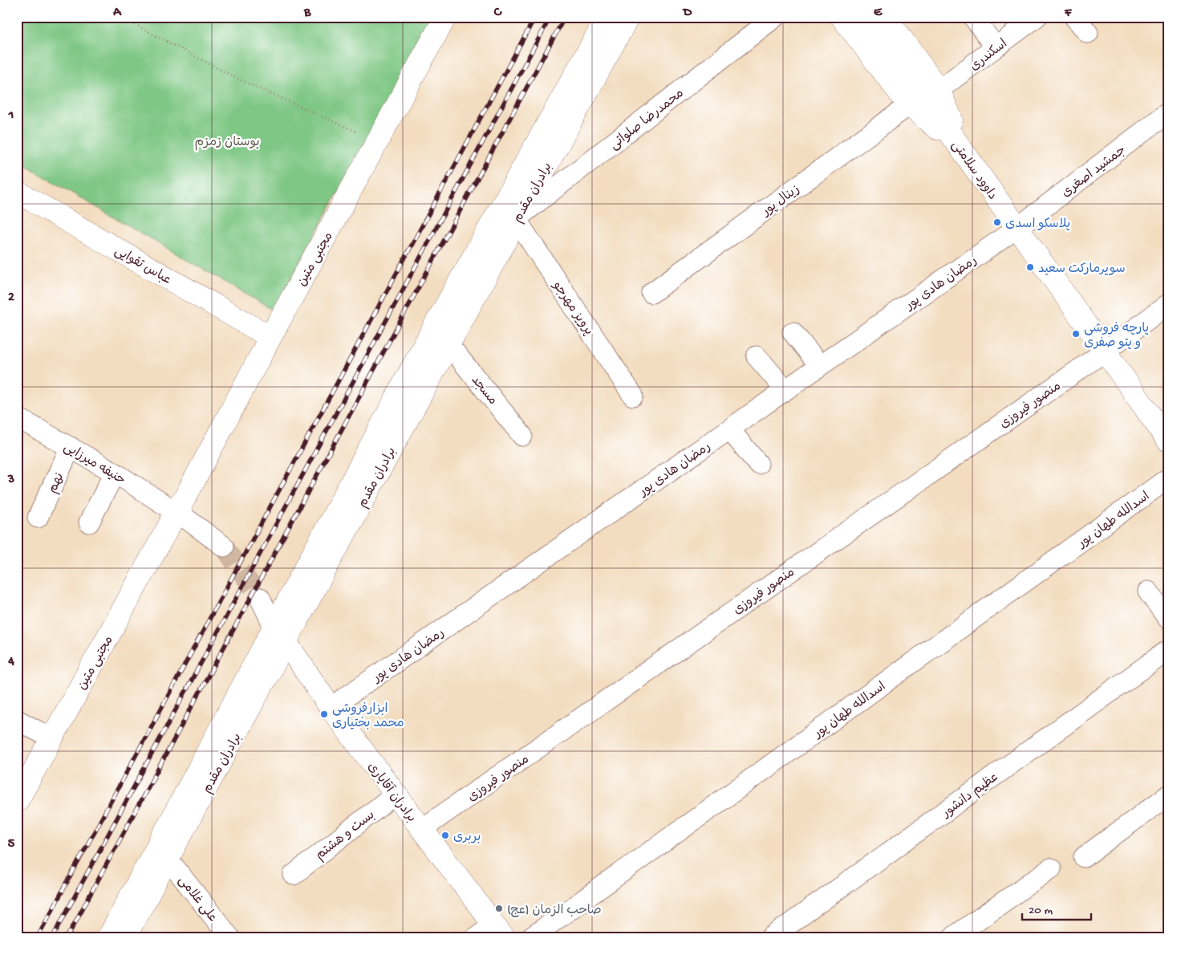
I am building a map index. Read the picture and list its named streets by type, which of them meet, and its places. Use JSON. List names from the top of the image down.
{
  "streets": {
    "street": [
      "اسکندری",
      "محمدرضا صلواتی",
      "داوود سلامتی",
      "جمشید اصغری",
      "برادران مقدم",
      "زینال پور",
      "مجتبی متین",
      "عباس تقوایی",
      "رمضان هادی پور",
      "پرویز مهرجو",
      "مسجد",
      "منصور فیروزی",
      "حنیفه میرزایی",
      "نهم",
      "اسدالله طهان پور",
      "برادران آقایاری",
      "عظیم دانشور",
      "بست و هشتم",
      "علی غلامی"
    ]
  },
  "crossings": [
    ["محمدرضا صلواتی", "برادران مقدم"],
    ["محمدرضا صلواتی", "پرویز مهرجو"],
    ["داوود سلامتی", "جمشید اصغری"],
    ["داوود سلامتی", "رمضان هادی پور"],
    ["داوود سلامتی", "منصور فیروزی"],
    ["جمشید اصغری", "رمضان هادی پور"],
    ["برادران مقدم", "پرویز مهرجو"],
    ["برادران مقدم", "مسجد"],
    ["برادران مقدم", "برادران آقایاری"],
    ["برادران مقدم", "علی غلامی"],
    ["مجتبی متین", "عباس تقوایی"],
    ["مجتبی متین", "حنیفه میرزایی"],
    ["رمضان هادی پور", "برادران آقایاری"],
    ["منصور فیروزی", "برادران آقایاری"],
    ["حنیفه میرزایی", "نهم"],
    ["برادران آقایاری", "بست و هشتم"]
  ],
  "parks": ["بوستان زمزم"],
  "places": [
    "پلاسکو اسدی",
    "سوپرمارکت سعید",
    "پارچه فروشی و پتو صفری",
    "ابزارفروشی محمد بختیاری",
    "بربری",
    "صاحب الزمان (عج)"
  ],
  "scale_bar": "20 m",
  "grid": {
    "columns": [
      "A",
      "B",
      "C",
      "D",
      "E",
      "F"
    ],
    "rows": [
      "1",
      "2",
      "3",
      "4",
      "5"
    ]
  }
}
